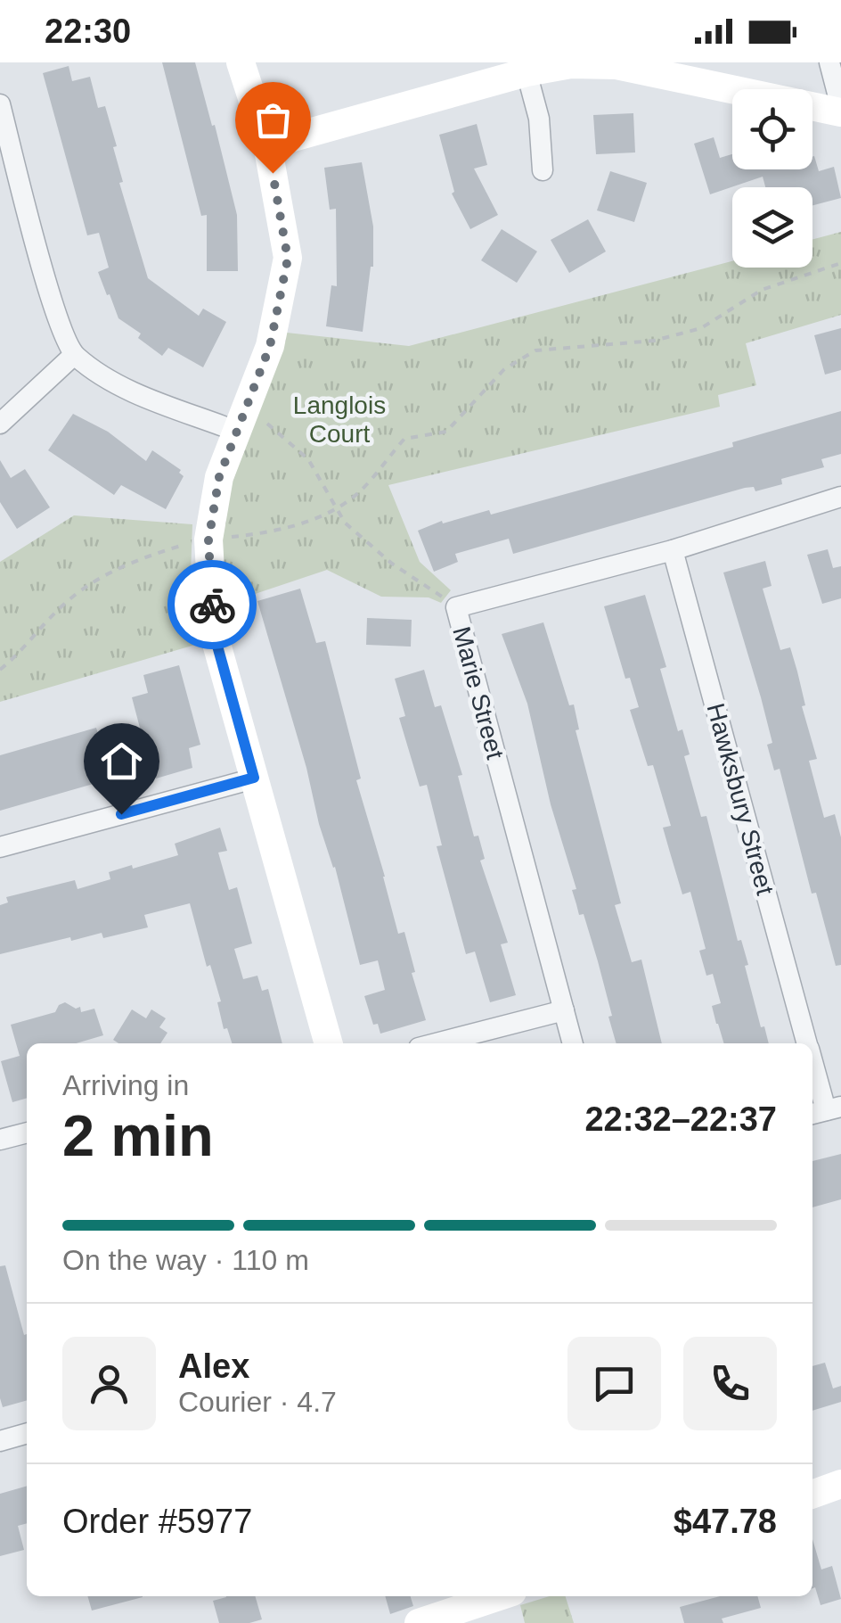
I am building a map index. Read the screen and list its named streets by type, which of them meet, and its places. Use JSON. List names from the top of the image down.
{
  "streets": {
    "street": ["Marie Street", "Hawksbury Street"]
  },
  "crossings": [
    ["Marie Street", "Hawksbury Street"]
  ],
  "parks": ["Langlois Court"],
  "page": {
    "status": "22:30",
    "heading": ["2 min", "Arriving in", "22:32–22:37"],
    "panel": [
      "Alex",
      "Courier · 4.7",
      "Order #5977",
      "$47.78"
    ],
    "bar": "On the way · 110 m"
  }
}
